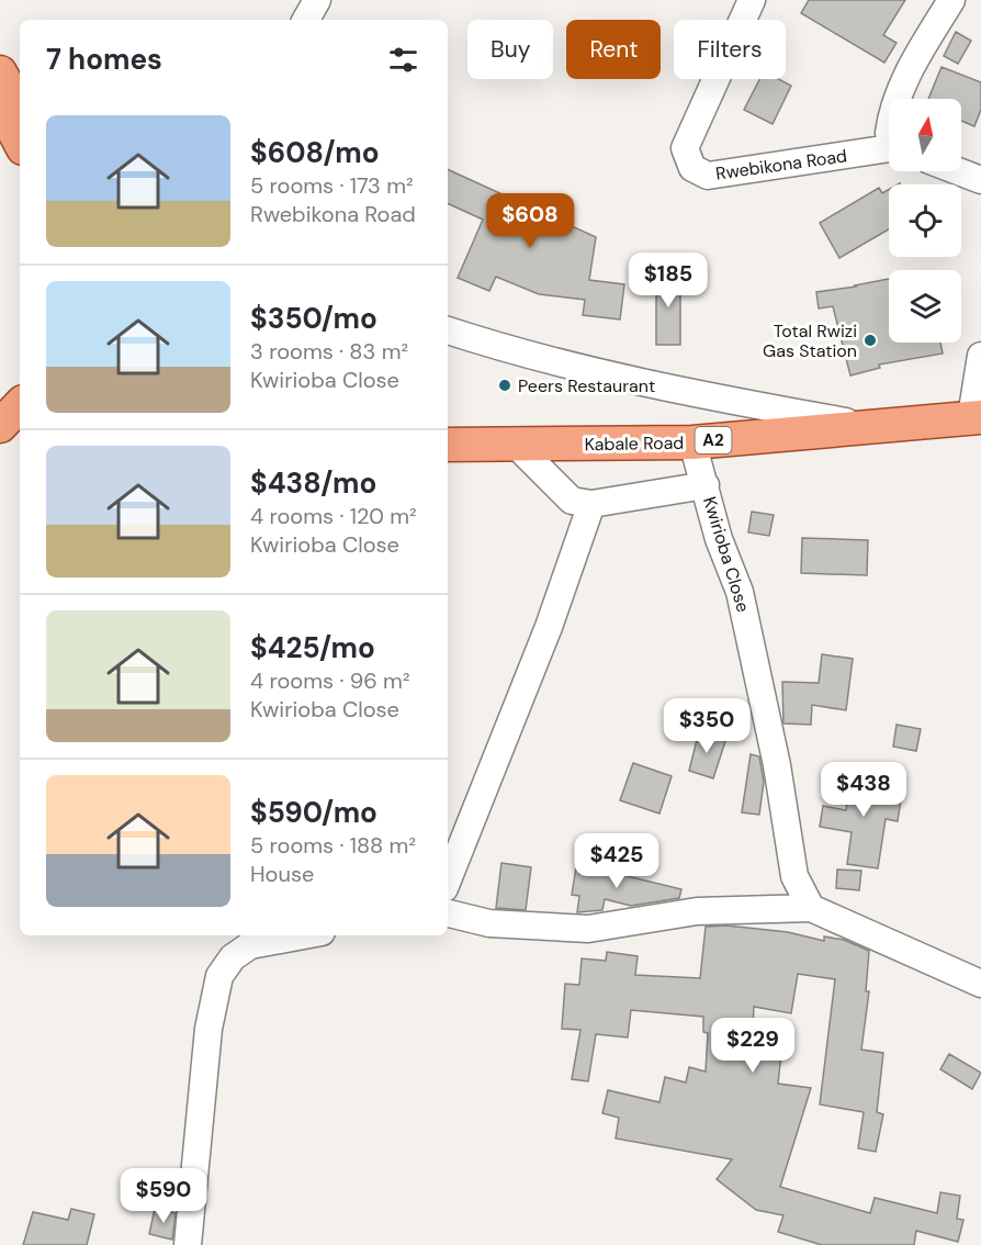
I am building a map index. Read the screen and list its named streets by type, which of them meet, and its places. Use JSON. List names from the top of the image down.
{
  "streets": {
    "main road": ["A2", "Kabale Road"],
    "street": ["Rwebikona Road", "Kwirioba Close"]
  },
  "crossings": [
    ["Kabale Road", "Kwirioba Close"]
  ],
  "places": ["Total Rwizi Gas Station", "Peers Restaurant"],
  "north": "top",
  "page": {
    "chip": ["Buy", "Rent", "Filters"],
    "heading": "7 homes",
    "list": [
      {
        "name": "$608/mo",
        "note": "5 rooms · 173 m² · Rwebikona Road"
      },
      {
        "name": "$350/mo",
        "note": "3 rooms · 83 m² · Kwirioba Close"
      },
      {
        "name": "$438/mo",
        "note": "4 rooms · 120 m² · Kwirioba Close"
      },
      {
        "name": "$425/mo",
        "note": "4 rooms · 96 m² · Kwirioba Close"
      },
      {
        "name": "$590/mo",
        "note": "5 rooms · 188 m² · House"
      }
    ],
    "price": [
      "$608",
      "$185",
      "$350",
      "$438",
      "$425",
      "$229",
      "$590"
    ]
  }
}
